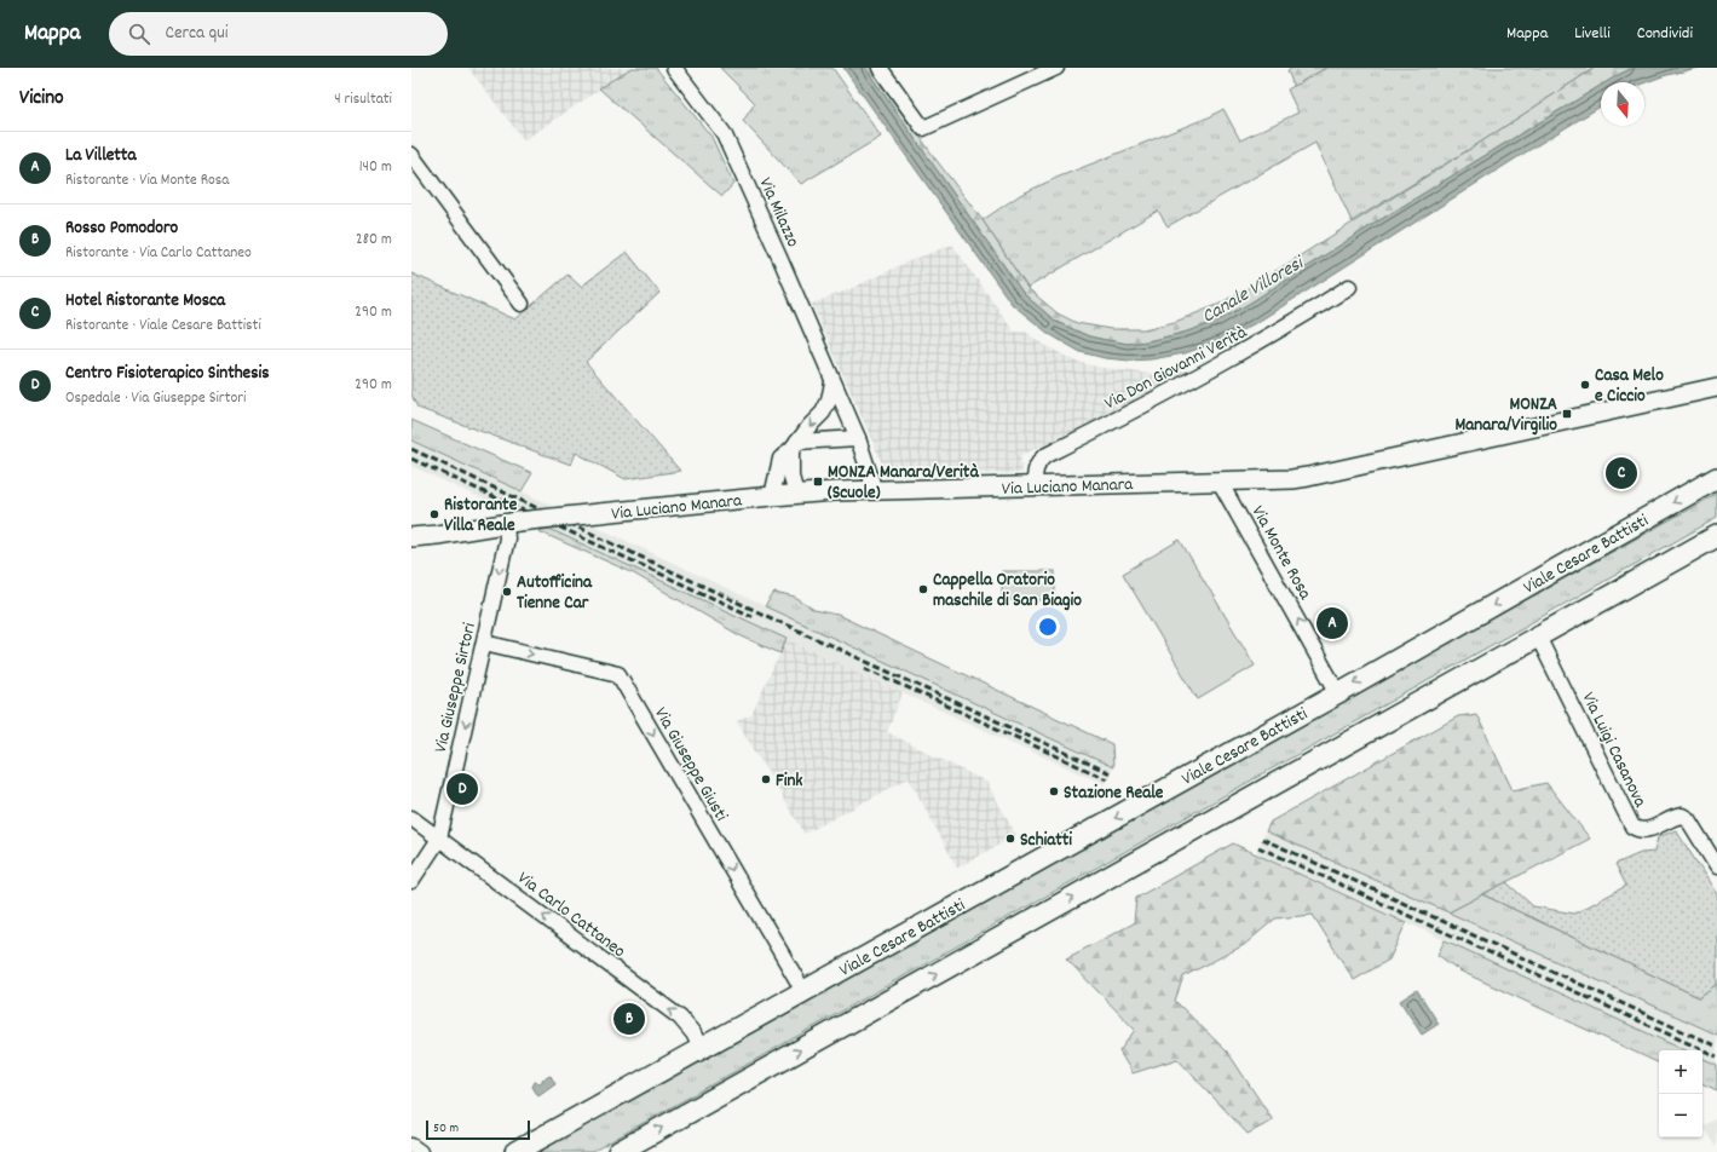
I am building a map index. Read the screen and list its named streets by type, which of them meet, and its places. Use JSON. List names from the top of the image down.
{
  "streets": {
    "main road": ["Viale Cesare Battisti"],
    "street": [
      "Via Milazzo",
      "Via Don Giovanni Verità",
      "Via Luciano Manara",
      "Via Monte Rosa",
      "Via Giuseppe Sirtori",
      "Via Luigi Casanova",
      "Via Giuseppe Giusti",
      "Via Carlo Cattaneo"
    ]
  },
  "crossings": [
    ["Via Milazzo", "Via Luciano Manara"],
    ["Via Don Giovanni Verità", "Via Luciano Manara"],
    ["Via Luciano Manara", "Via Monte Rosa"],
    ["Via Luciano Manara", "Via Giuseppe Sirtori"],
    ["Via Monte Rosa", "Viale Cesare Battisti"],
    ["Viale Cesare Battisti", "Via Giuseppe Giusti"],
    ["Viale Cesare Battisti", "Via Carlo Cattaneo"],
    ["Via Giuseppe Sirtori", "Via Giuseppe Giusti"],
    ["Via Giuseppe Sirtori", "Via Carlo Cattaneo"]
  ],
  "one_way": [
    "Via Monte Rosa",
    "Via Giuseppe Sirtori",
    "Via Giuseppe Giusti",
    "Via Carlo Cattaneo"
  ],
  "water": ["Canale Villoresi"],
  "places": {
    "other": [
      "Casa Melo e Ciccio",
      "Ristorante Villa Reale",
      "Cappella Oratorio maschile di San Biagio",
      "Autofficina Tienne Car",
      "Fink",
      "Stazione Reale",
      "Schiatti"
    ],
    "transit": ["MONZA Manara/Virgilio", "MONZA Manara/Verità (Scuole)"]
  },
  "scale_bar": "50 m",
  "north": "bottom",
  "page": {
    "header": "Mappa",
    "search": "Cerca qui",
    "nav": ["Mappa", "Livelli", "Condividi"],
    "heading": ["Vicino", "4 risultati"],
    "list": [
      {
        "mark": "A",
        "name": "La Villetta",
        "note": "Ristorante · Via Monte Rosa",
        "value": "140 m"
      },
      {
        "mark": "B",
        "name": "Rosso Pomodoro",
        "note": "Ristorante · Via Carlo Cattaneo",
        "value": "280 m"
      },
      {
        "mark": "C",
        "name": "Hotel Ristorante Mosca",
        "note": "Ristorante · Viale Cesare Battisti",
        "value": "290 m"
      },
      {
        "mark": "D",
        "name": "Centro Fisioterapico Sinthesis",
        "note": "Ospedale · Via Giuseppe Sirtori",
        "value": "290 m"
      }
    ],
    "pins": [
      "C",
      "A",
      "D",
      "B"
    ],
    "map_buttons": ["+", "−"],
    "scale": "50 m"
  }
}
